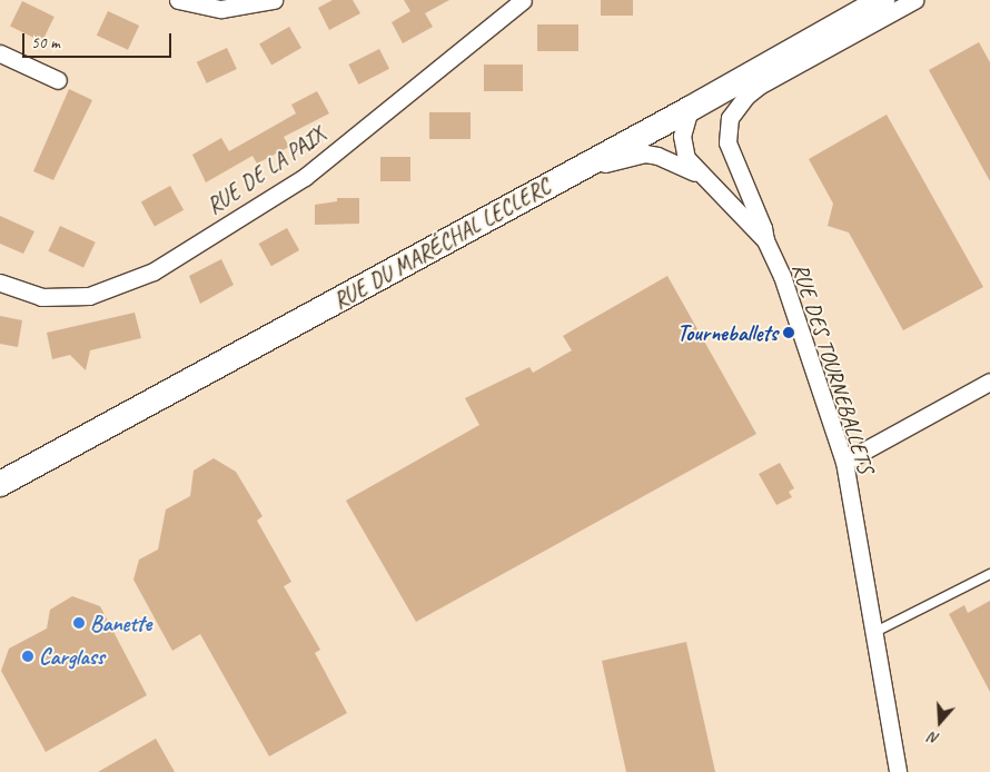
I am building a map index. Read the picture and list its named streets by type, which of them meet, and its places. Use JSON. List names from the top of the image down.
{
  "streets": {
    "main road": ["RUE DU MARÉCHAL LECLERC"],
    "street": ["RUE DE LA PAIX", "RUE DES TOURNEBALLETS"]
  },
  "crossings": [
    ["RUE DU MARÉCHAL LECLERC", "RUE DES TOURNEBALLETS"]
  ],
  "places": ["Tourneballets", "Banette", "Carglass"],
  "scale_bar": "50 m",
  "north": "bottom"
}
